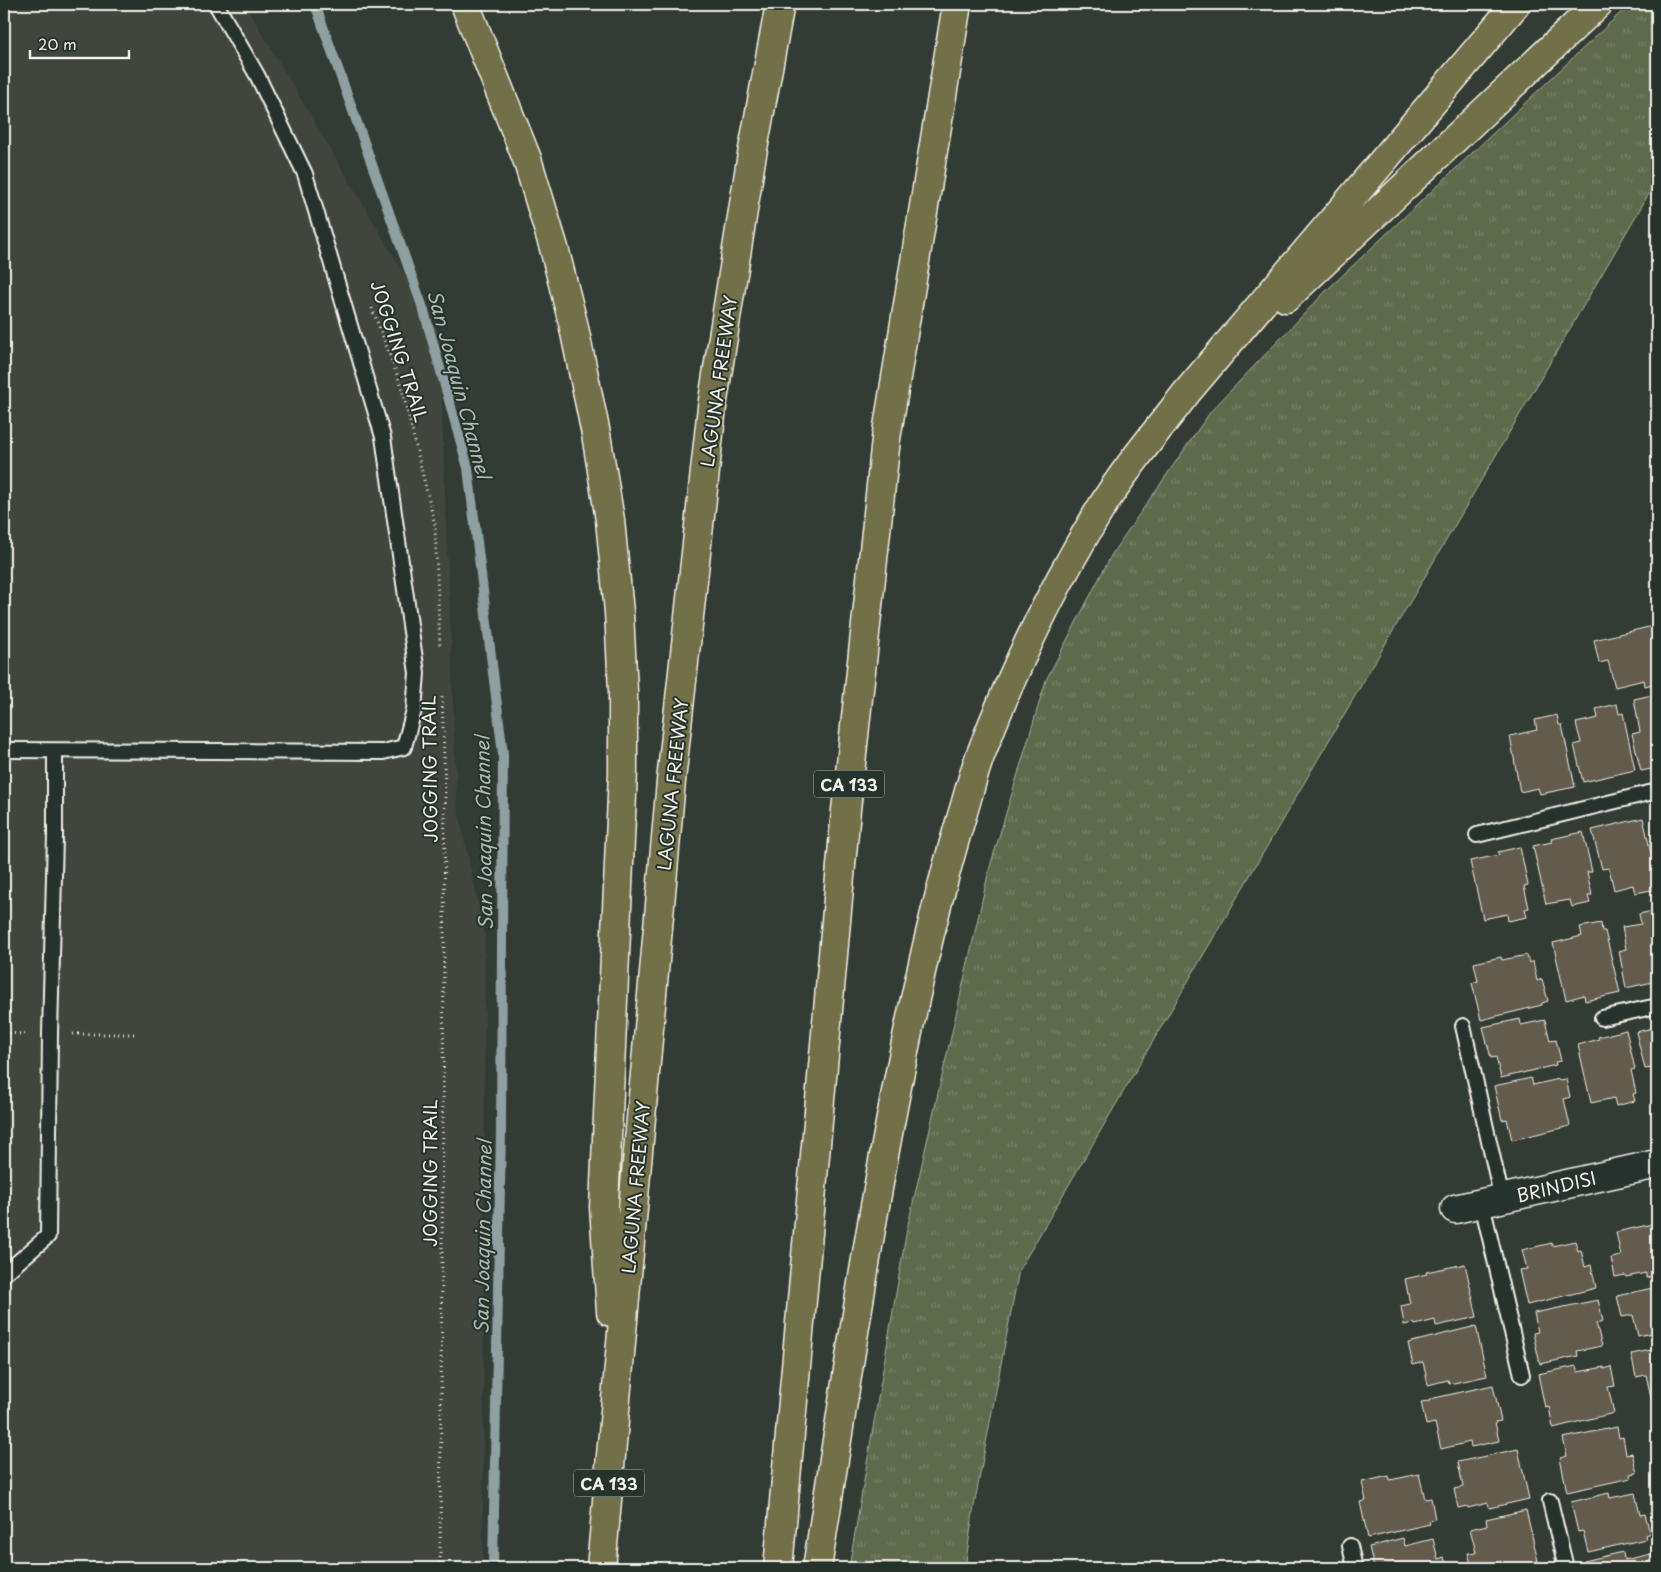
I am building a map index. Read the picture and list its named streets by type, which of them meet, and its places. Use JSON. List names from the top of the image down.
{
  "streets": {
    "highway": ["LAGUNA FREEWAY", "CA 133"],
    "street": ["BRINDISI"],
    "path": ["JOGGING TRAIL"]
  },
  "water": ["San Joaquin Channel"],
  "scale_bar": "20 m"
}
